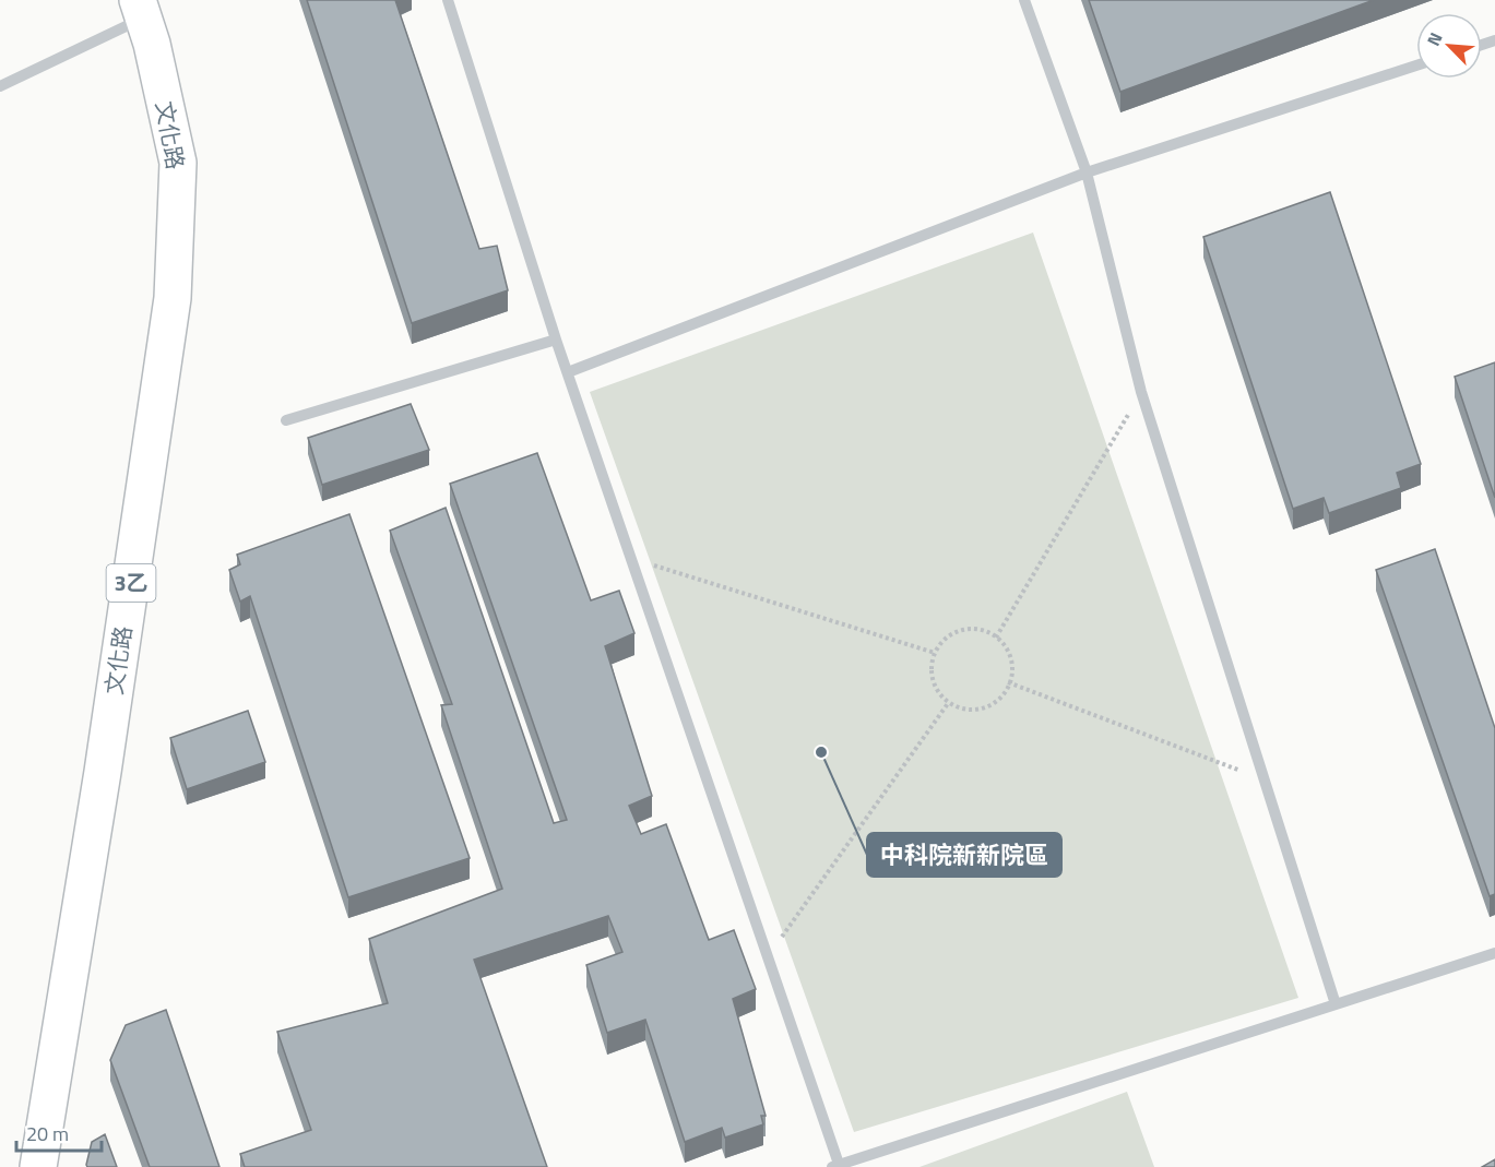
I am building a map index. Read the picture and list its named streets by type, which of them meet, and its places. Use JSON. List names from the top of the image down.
{
  "streets": {
    "main road": ["文化路", "3乙"]
  },
  "places": ["中科院新新院區"],
  "scale_bar": "20 m",
  "north": "top left"
}
